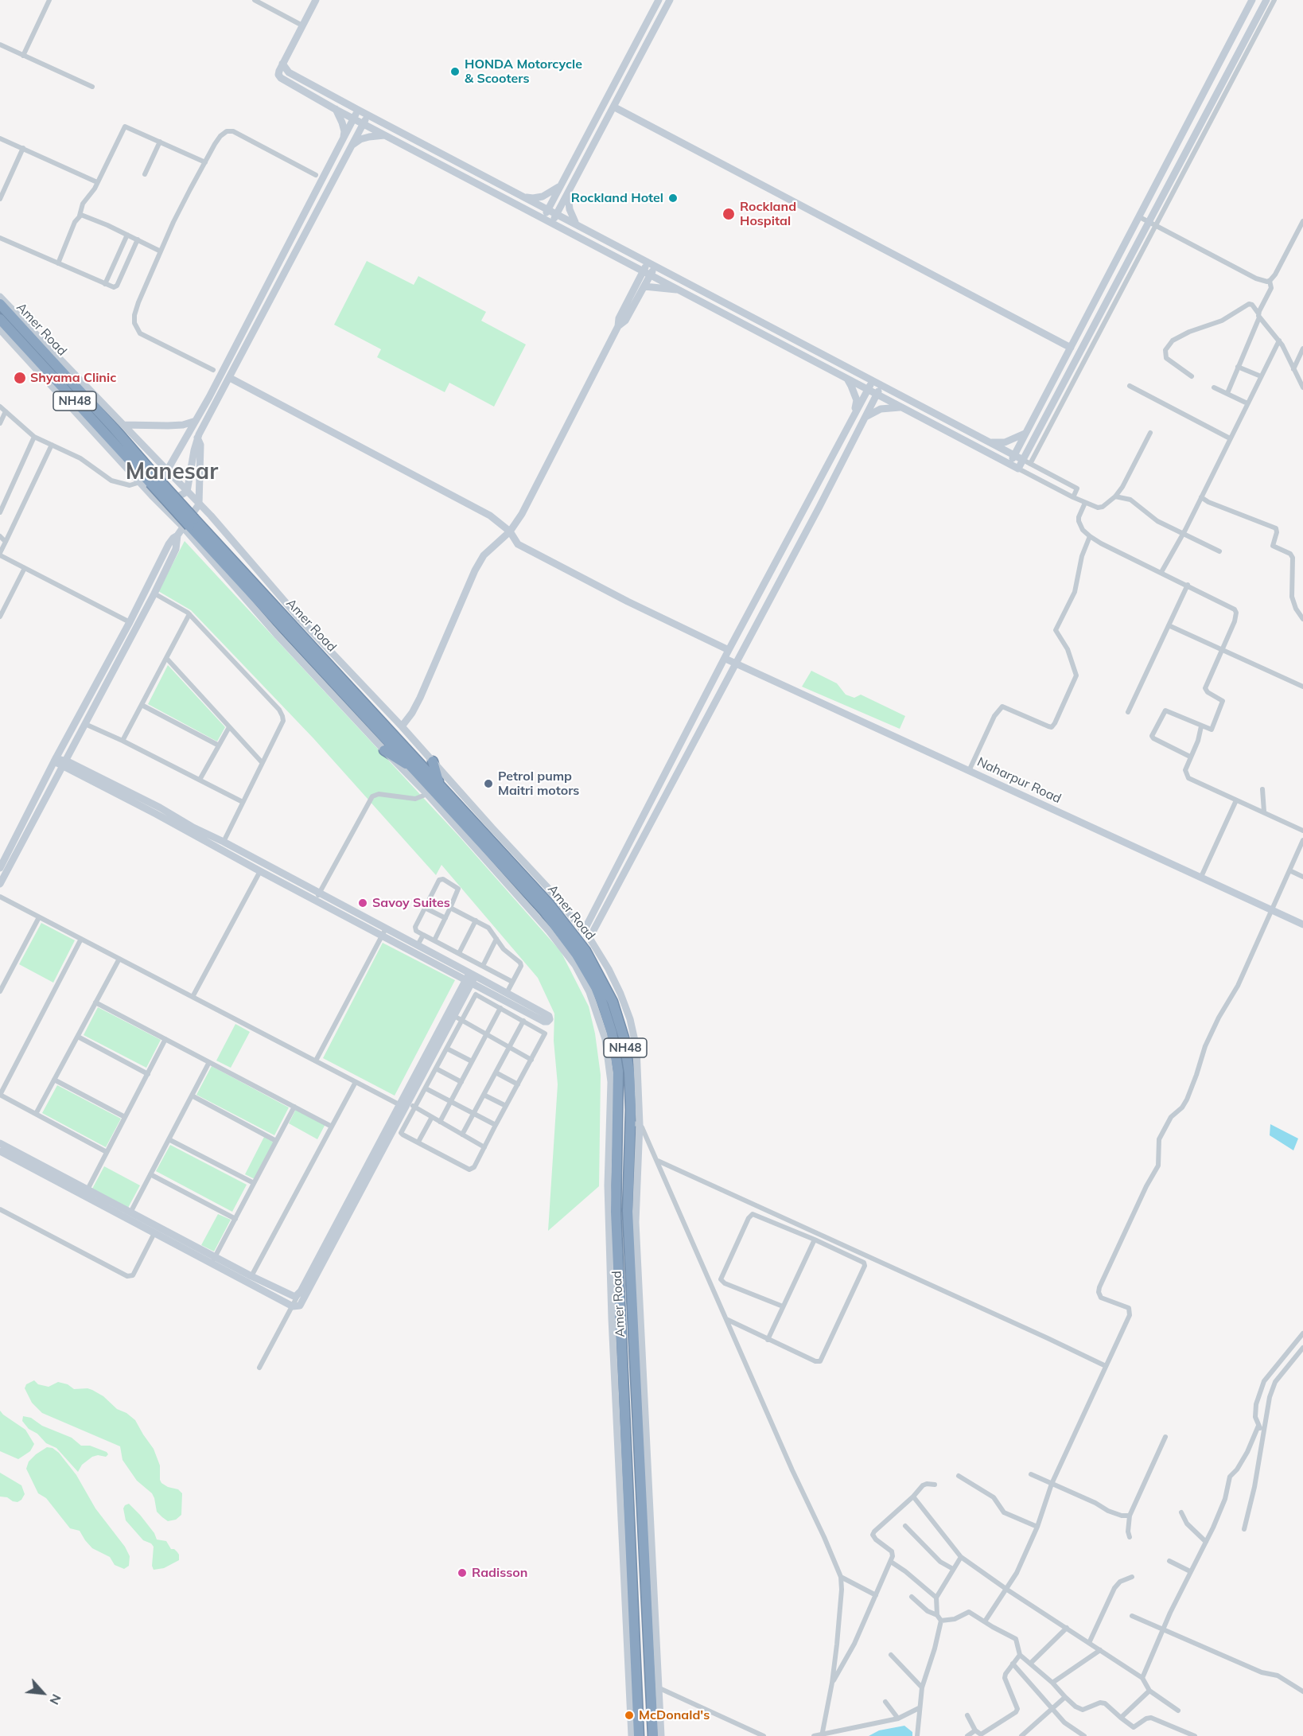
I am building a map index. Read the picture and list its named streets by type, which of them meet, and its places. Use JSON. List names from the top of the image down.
{
  "streets": {
    "highway": ["Amer Road", "NH48"],
    "street": ["Naharpur Road"]
  },
  "districts": ["Manesar"],
  "places": [
    "HONDA Motorcycle & Scooters",
    "Rockland Hotel",
    "Rockland Hospital",
    "Shyama Clinic",
    "Petrol pump Maitri motors",
    "Savoy Suites",
    "Radisson",
    "McDonald's"
  ],
  "north": "bottom right"
}
